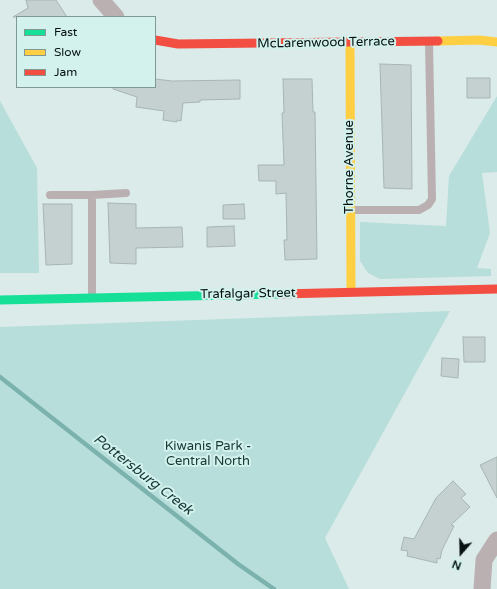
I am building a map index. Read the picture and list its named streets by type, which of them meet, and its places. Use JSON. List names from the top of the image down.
{
  "streets": {
    "street": ["McLarenwood Terrace", "Thorne Avenue", "Trafalgar Street"]
  },
  "crossings": [
    ["McLarenwood Terrace", "Thorne Avenue"],
    ["Thorne Avenue", "Trafalgar Street"]
  ],
  "water": ["Pottersburg Creek"],
  "parks": ["Kiwanis Park - Central North"],
  "legend": ["Fast", "Slow", "Jam"],
  "north": "bottom"
}
